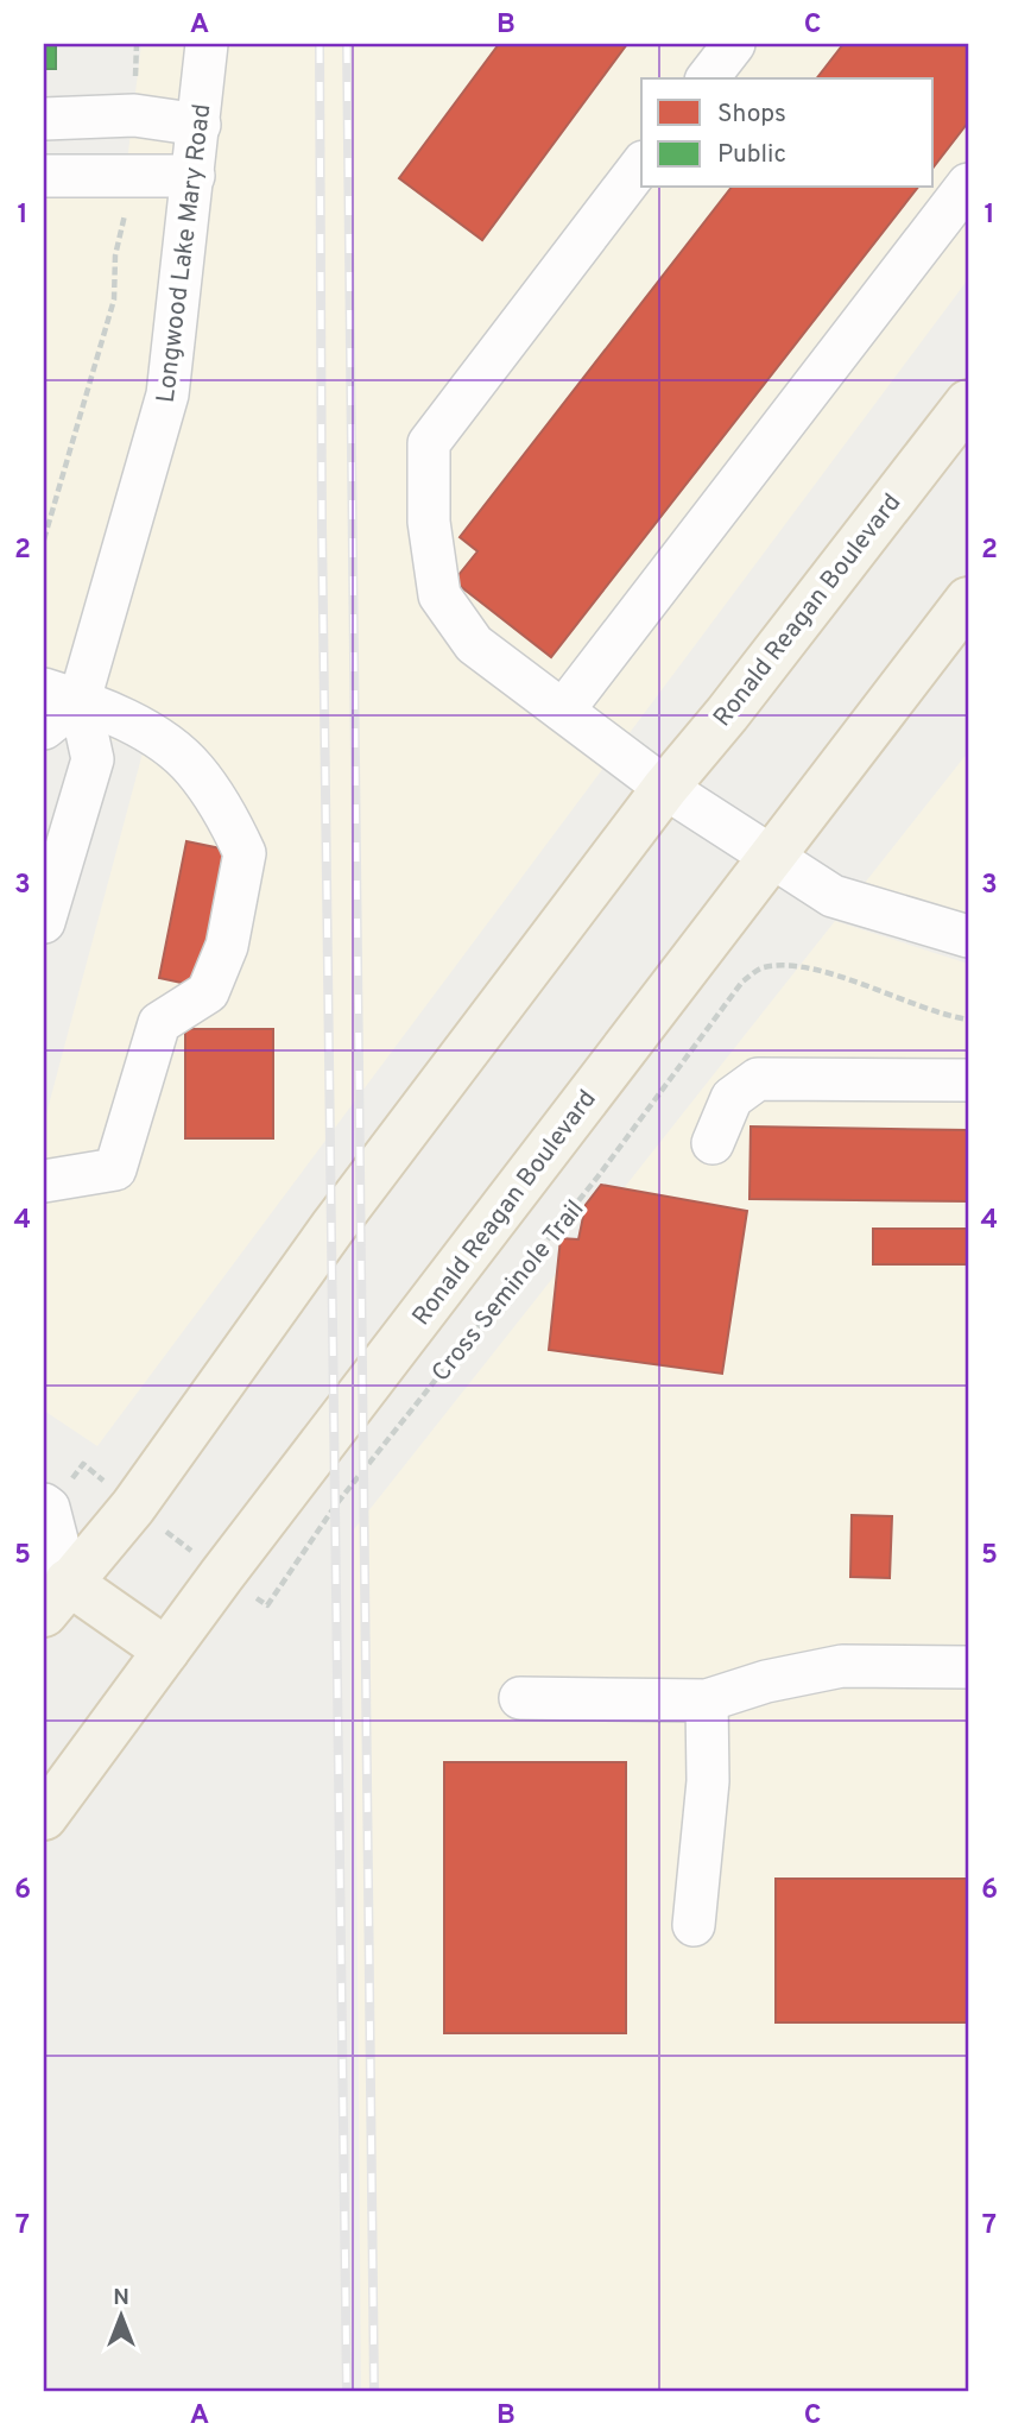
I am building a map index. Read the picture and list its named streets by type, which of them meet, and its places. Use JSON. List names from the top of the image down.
{
  "streets": {
    "main road": ["Ronald Reagan Boulevard"],
    "street": ["Longwood Lake Mary Road"],
    "path": ["Cross Seminole Trail"]
  },
  "crossings": [
    ["Ronald Reagan Boulevard", "Cross Seminole Trail"]
  ],
  "legend": ["Shops", "Public"],
  "north": "top",
  "grid": {
    "columns": ["A", "B", "C"],
    "rows": [
      "1",
      "2",
      "3",
      "4",
      "5",
      "6",
      "7"
    ]
  }
}
